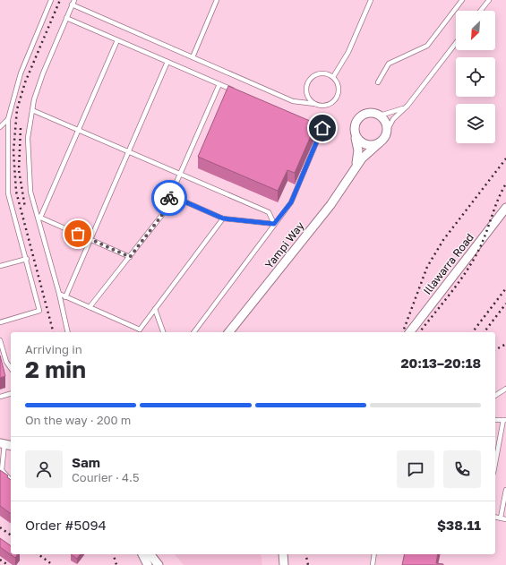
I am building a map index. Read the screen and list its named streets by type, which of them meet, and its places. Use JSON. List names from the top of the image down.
{
  "streets": {
    "street": ["Yampi Way", "Illawarra Road"]
  },
  "north": "bottom left",
  "page": {
    "heading": ["2 min", "Arriving in", "20:13–20:18"],
    "panel": [
      "Sam",
      "Courier · 4.5",
      "Order #5094",
      "$38.11"
    ],
    "bar": "On the way · 200 m"
  }
}
